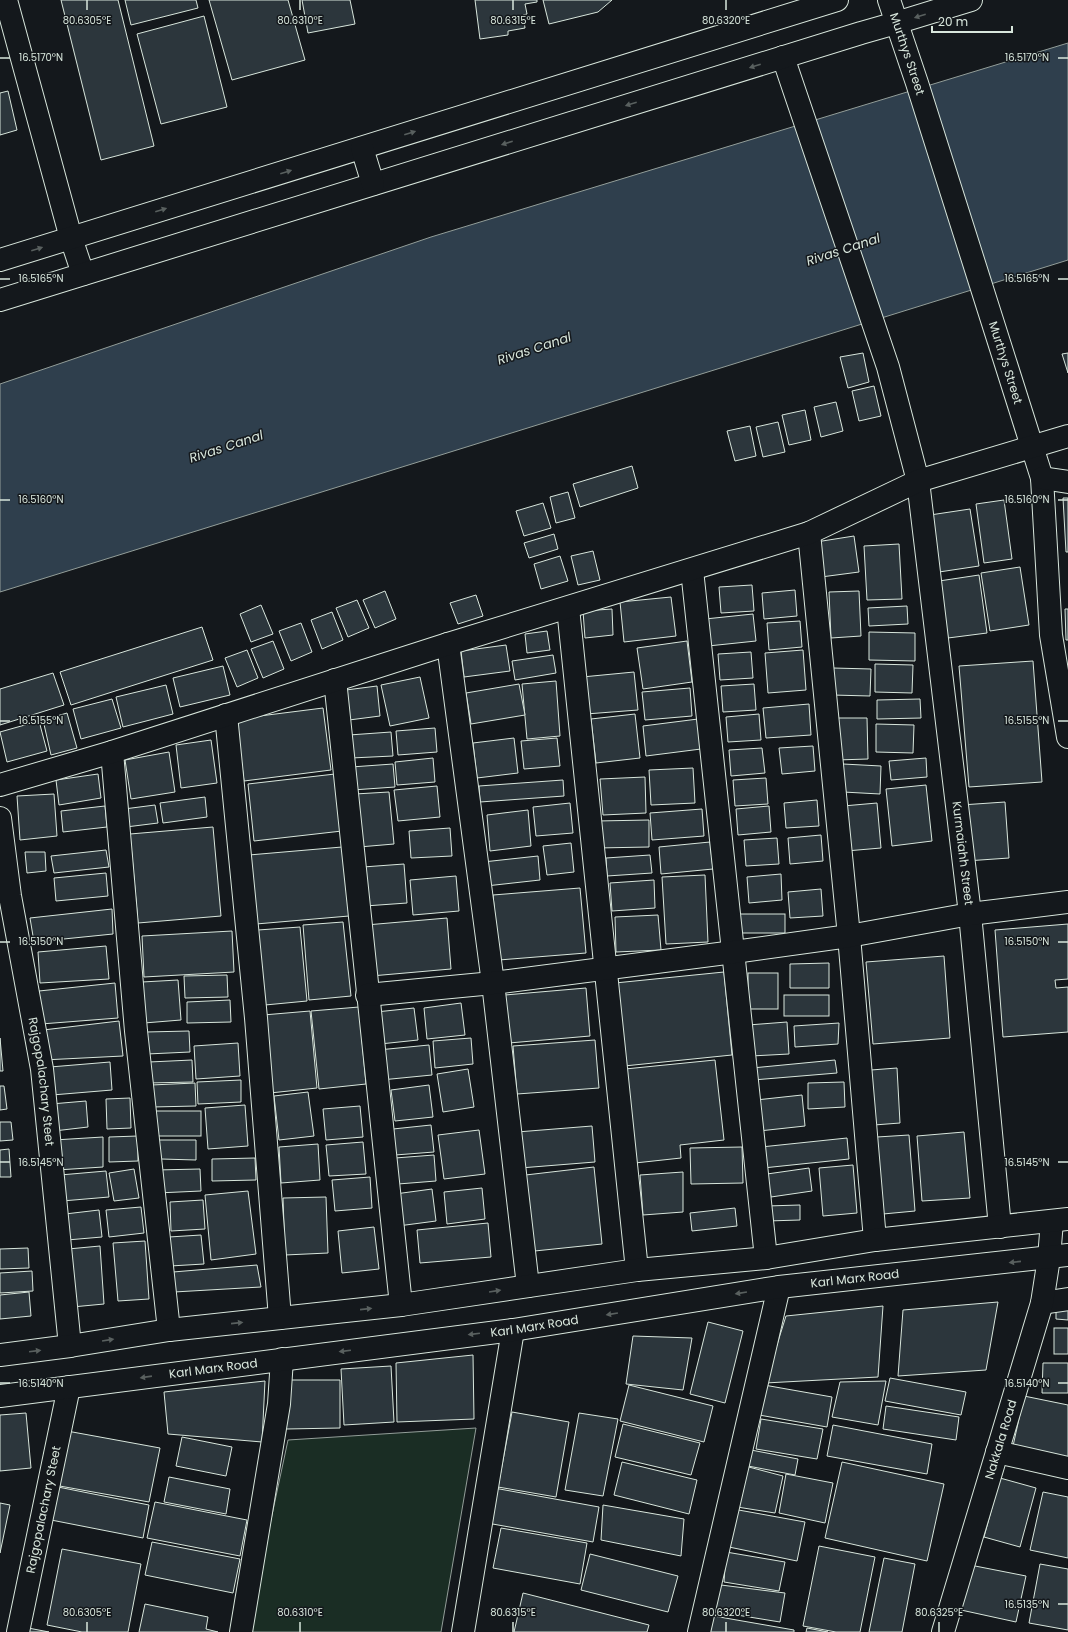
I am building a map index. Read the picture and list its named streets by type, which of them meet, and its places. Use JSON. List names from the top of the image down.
{
  "streets": {
    "street": [
      "Murthys Street",
      "Kurmaiahh Street",
      "Rajgopalachary Steet",
      "Karl Marx Road",
      "Nakkala Road"
    ]
  },
  "crossings": [
    ["Rajgopalachary Steet", "Karl Marx Road"],
    ["Karl Marx Road", "Nakkala Road"]
  ],
  "water": ["Rivas Canal"],
  "scale_bar": "20 m",
  "coordinates": [
    "80.6305°E",
    "80.6310°E",
    "80.6315°E",
    "80.6320°E",
    "16.5170°N",
    "16.5165°N",
    "16.5160°N",
    "16.5155°N",
    "16.5150°N",
    "16.5145°N",
    "16.5140°N",
    "16.5135°N",
    "80.6325°E"
  ]
}
